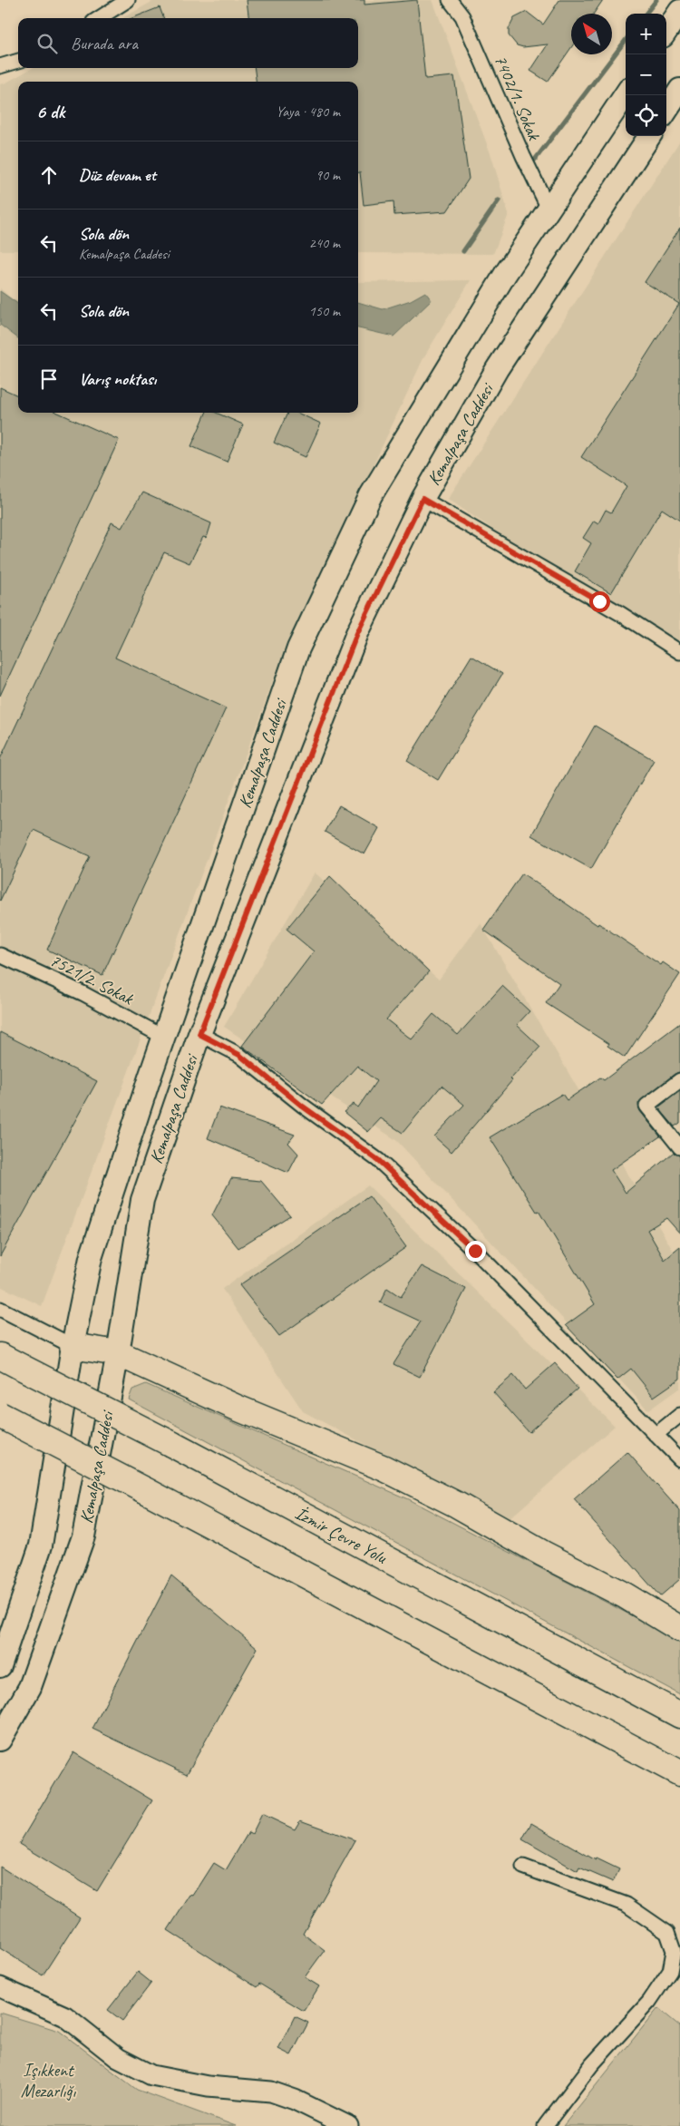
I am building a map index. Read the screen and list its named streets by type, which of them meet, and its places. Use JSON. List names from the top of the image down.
{
  "streets": {
    "highway": ["İzmir Çevre Yolu"],
    "main road": ["Kemalpaşa Caddesi"],
    "street": ["7402/1. Sokak", "7521/2. Sokak"]
  },
  "crossings": [
    ["7402/1. Sokak", "Kemalpaşa Caddesi"],
    ["Kemalpaşa Caddesi", "7521/2. Sokak"]
  ],
  "parks": ["Işıkkent Mezarlığı"],
  "north": "top left",
  "page": {
    "map_buttons": ["+", "−"],
    "search": "Burada ara",
    "heading": ["6 dk", "Yaya · 480 m"],
    "list": [
      ["Düz devam et", "90 m"],
      ["Sola dön", "Kemalpaşa Caddesi", "240 m"],
      ["Sola dön", "150 m"],
      "Varış noktası"
    ]
  }
}
